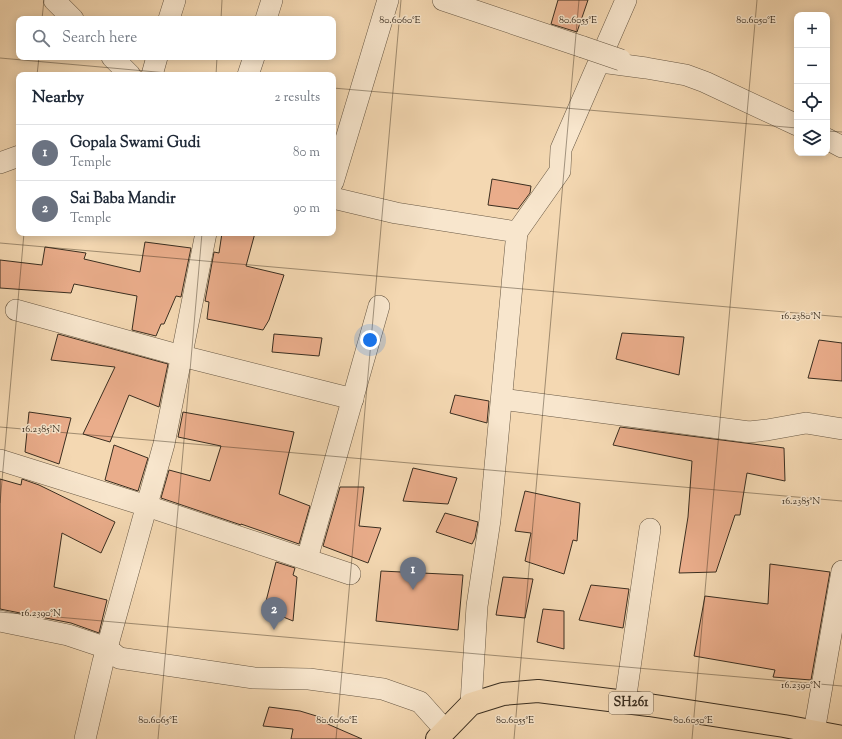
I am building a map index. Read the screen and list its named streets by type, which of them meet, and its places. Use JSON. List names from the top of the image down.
{
  "streets": {
    "main road": ["SH261"]
  },
  "page": {
    "map_buttons": ["+", "−"],
    "search": "Search here",
    "heading": ["Nearby", "2 results"],
    "list": [
      {
        "mark": "1",
        "name": "Gopala Swami Gudi",
        "note": "Temple",
        "value": "80 m"
      },
      {
        "mark": "2",
        "name": "Sai Baba Mandir",
        "note": "Temple",
        "value": "90 m"
      }
    ],
    "pins": ["1", "2"]
  },
  "coordinates": [
    "80.6060°E",
    "80.6055°E",
    "80.6050°E",
    "16.2380°N",
    "16.2385°N",
    "16.2390°N",
    "80.6065°E"
  ]
}
